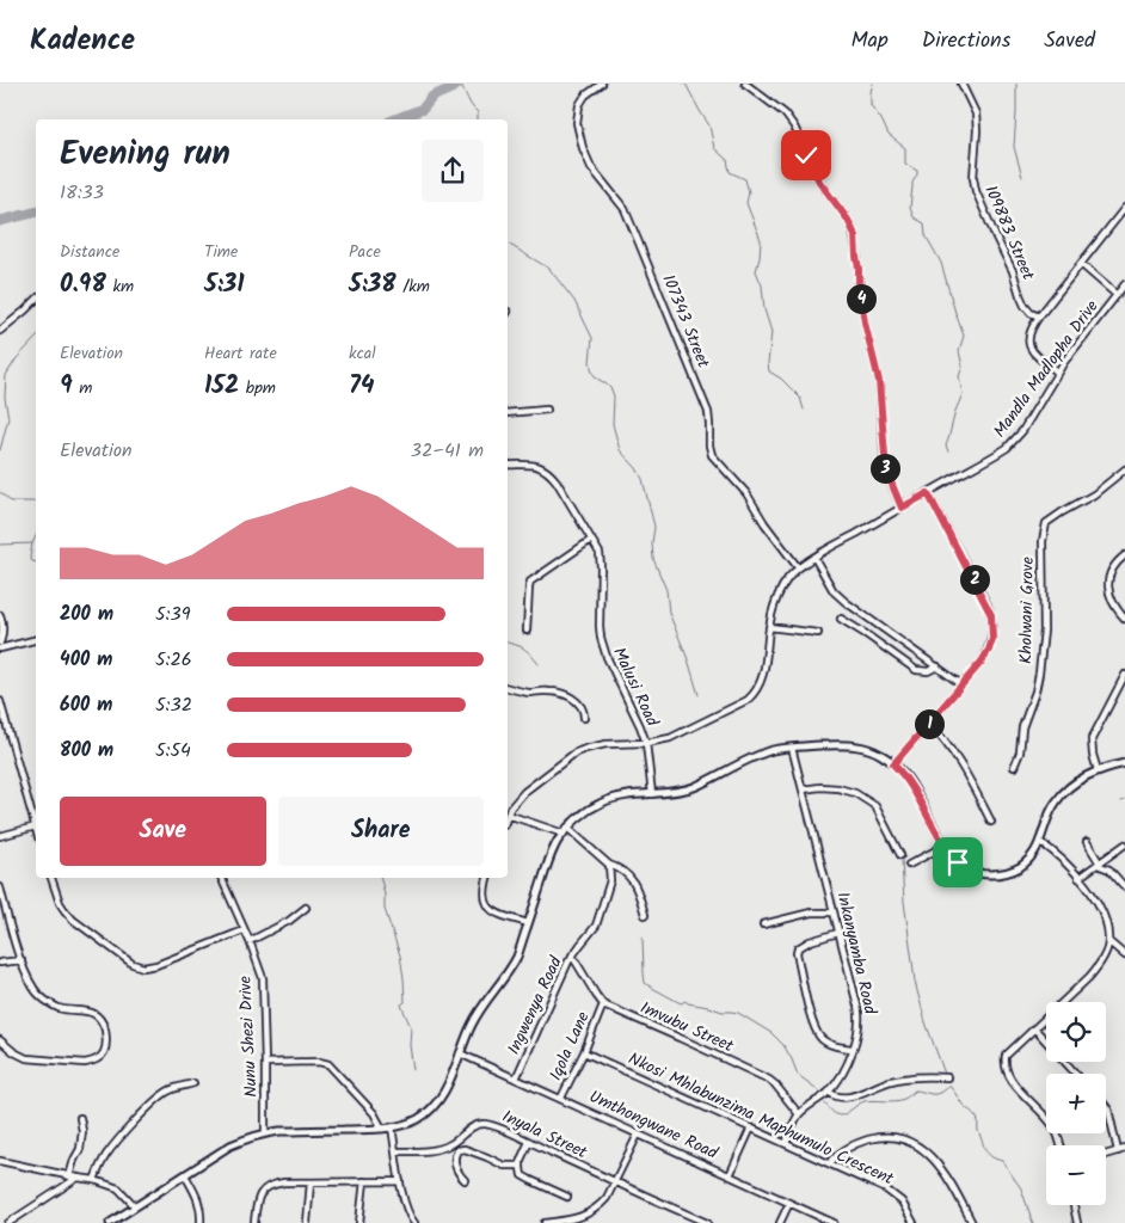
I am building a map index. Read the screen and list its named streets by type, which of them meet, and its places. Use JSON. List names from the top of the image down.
{
  "streets": {
    "street": [
      "109883 Street",
      "107343 Street",
      "Mandla Madlopha Drive",
      "Kholwani Grove",
      "Malusi Road",
      "Inkanyamba Road",
      "Ingwenya Road",
      "Imvubu Street",
      "Nunu Shezi Drive",
      "Iqola Lane",
      "Nkosi Mhlabunzima Maphumulo Crescent",
      "Umthongwane Road",
      "Inyala Street"
    ]
  },
  "crossings": [
    ["107343 Street", "Mandla Madlopha Drive"],
    ["Mandla Madlopha Drive", "Malusi Road"],
    ["Inkanyamba Road", "Imvubu Street"],
    ["Inkanyamba Road", "Nkosi Mhlabunzima Maphumulo Crescent"],
    ["Ingwenya Road", "Umthongwane Road"],
    ["Imvubu Street", "Iqola Lane"],
    ["Iqola Lane", "Nkosi Mhlabunzima Maphumulo Crescent"],
    ["Iqola Lane", "Umthongwane Road"]
  ],
  "page": {
    "header": "Kadence",
    "nav": ["Map", "Directions", "Saved"],
    "heading": ["Evening run", "18:33"],
    "stats": [
      ["Distance", "0.98 km"],
      ["Time", "5:31"],
      ["Pace", "5:38 /km"],
      ["Elevation", "9 m"],
      ["Heart rate", "152 bpm"],
      ["kcal", "74"]
    ],
    "pins": [
      "4",
      "3",
      "2",
      "1"
    ],
    "chart": ["Elevation", "32–41 m"],
    "list": [
      {
        "name": "200 m",
        "note": "5:39"
      },
      {
        "name": "400 m",
        "note": "5:26"
      },
      {
        "name": "600 m",
        "note": "5:32"
      },
      {
        "name": "800 m",
        "note": "5:54"
      }
    ],
    "buttons": ["Save", "Share"],
    "map_buttons": ["+", "−"]
  }
}
